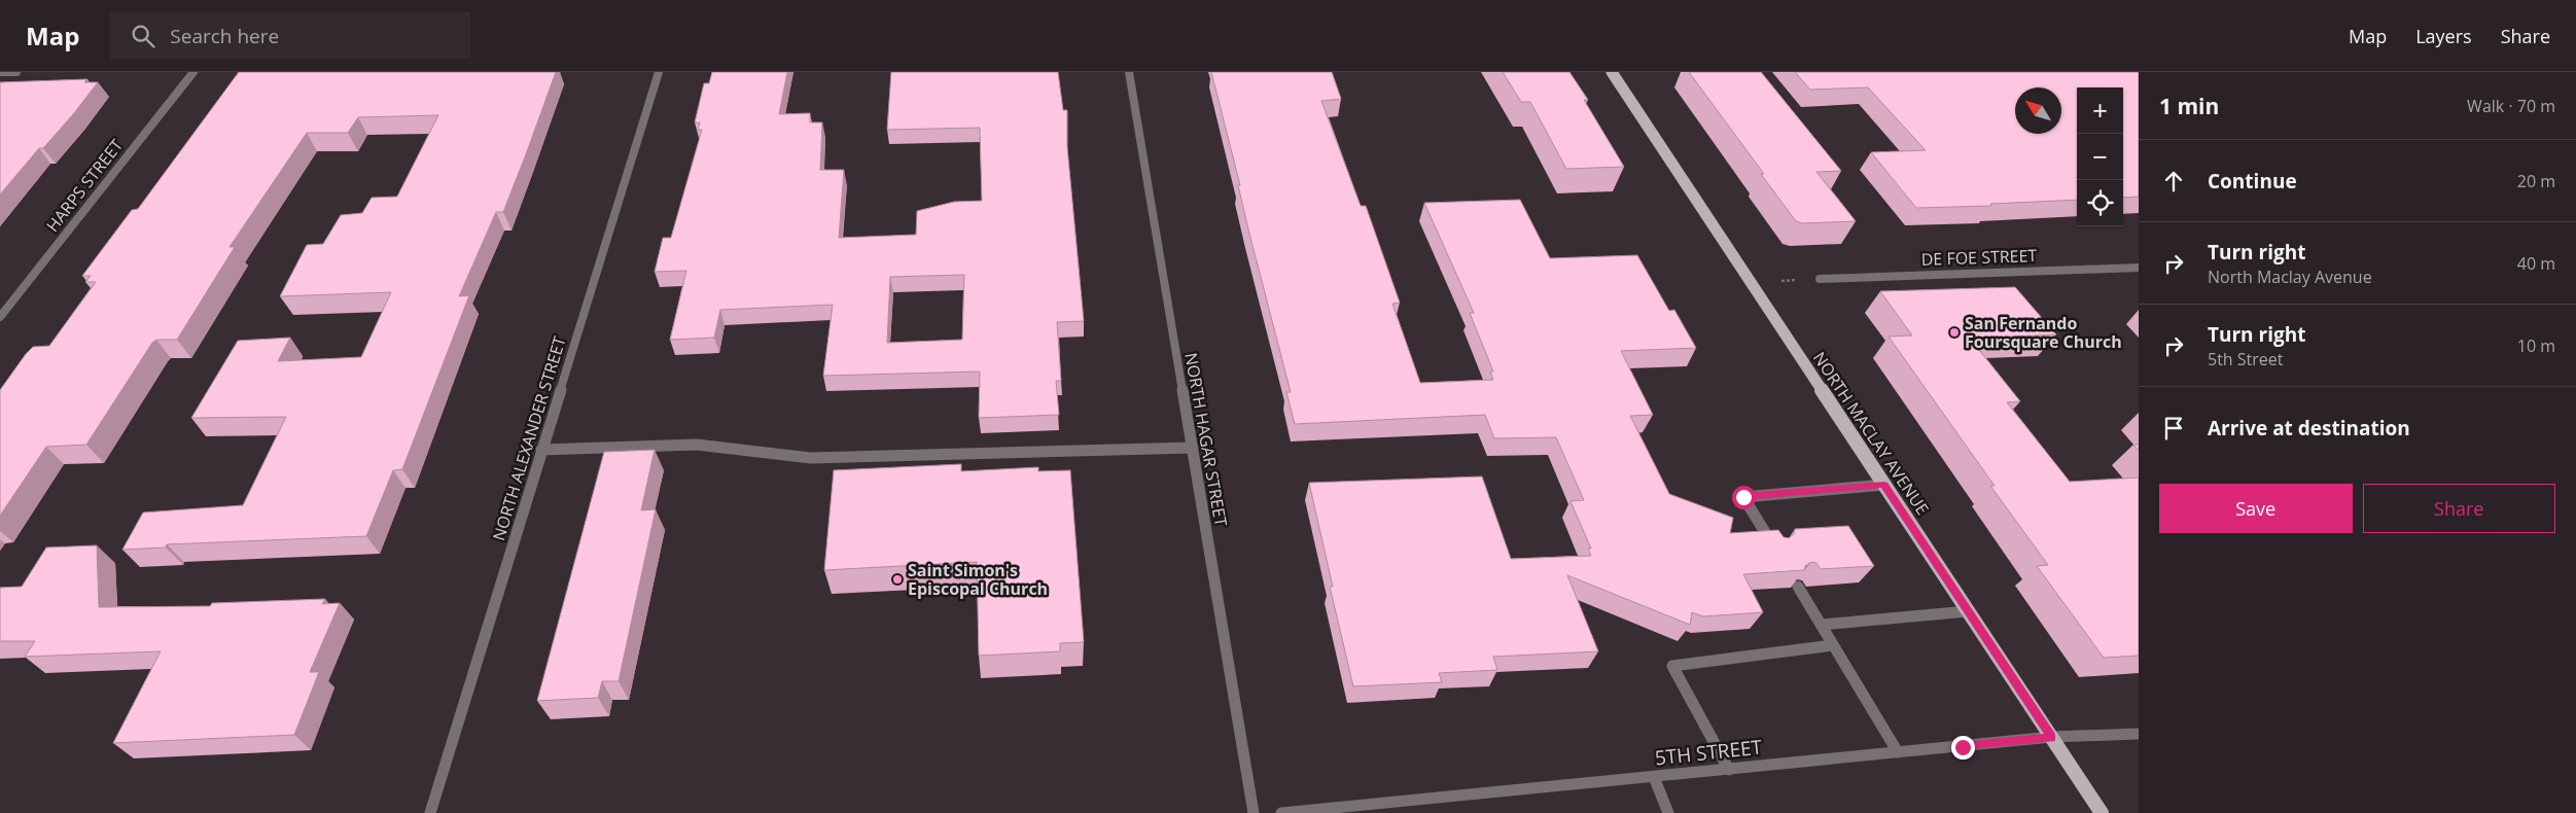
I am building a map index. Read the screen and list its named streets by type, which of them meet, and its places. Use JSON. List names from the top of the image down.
{
  "streets": {
    "main road": ["NORTH MACLAY AVENUE"],
    "street": [
      "HARPS STREET",
      "DE FOE STREET",
      "NORTH ALEXANDER STREET",
      "NORTH HAGAR STREET",
      "5TH STREET"
    ]
  },
  "crossings": [
    ["NORTH MACLAY AVENUE", "5TH STREET"]
  ],
  "places": ["San Fernando Foursquare Church", "Saint Simon's Episcopal Church"],
  "north": "top left",
  "page": {
    "header": "Map",
    "search": "Search here",
    "nav": ["Map", "Layers", "Share"],
    "heading": ["1 min", "Walk · 70 m"],
    "map_buttons": ["+", "−"],
    "list": [
      ["Continue", "20 m"],
      ["Turn right", "North Maclay Avenue", "40 m"],
      ["Turn right", "5th Street", "10 m"],
      "Arrive at destination"
    ],
    "buttons": ["Save", "Share"]
  }
}
